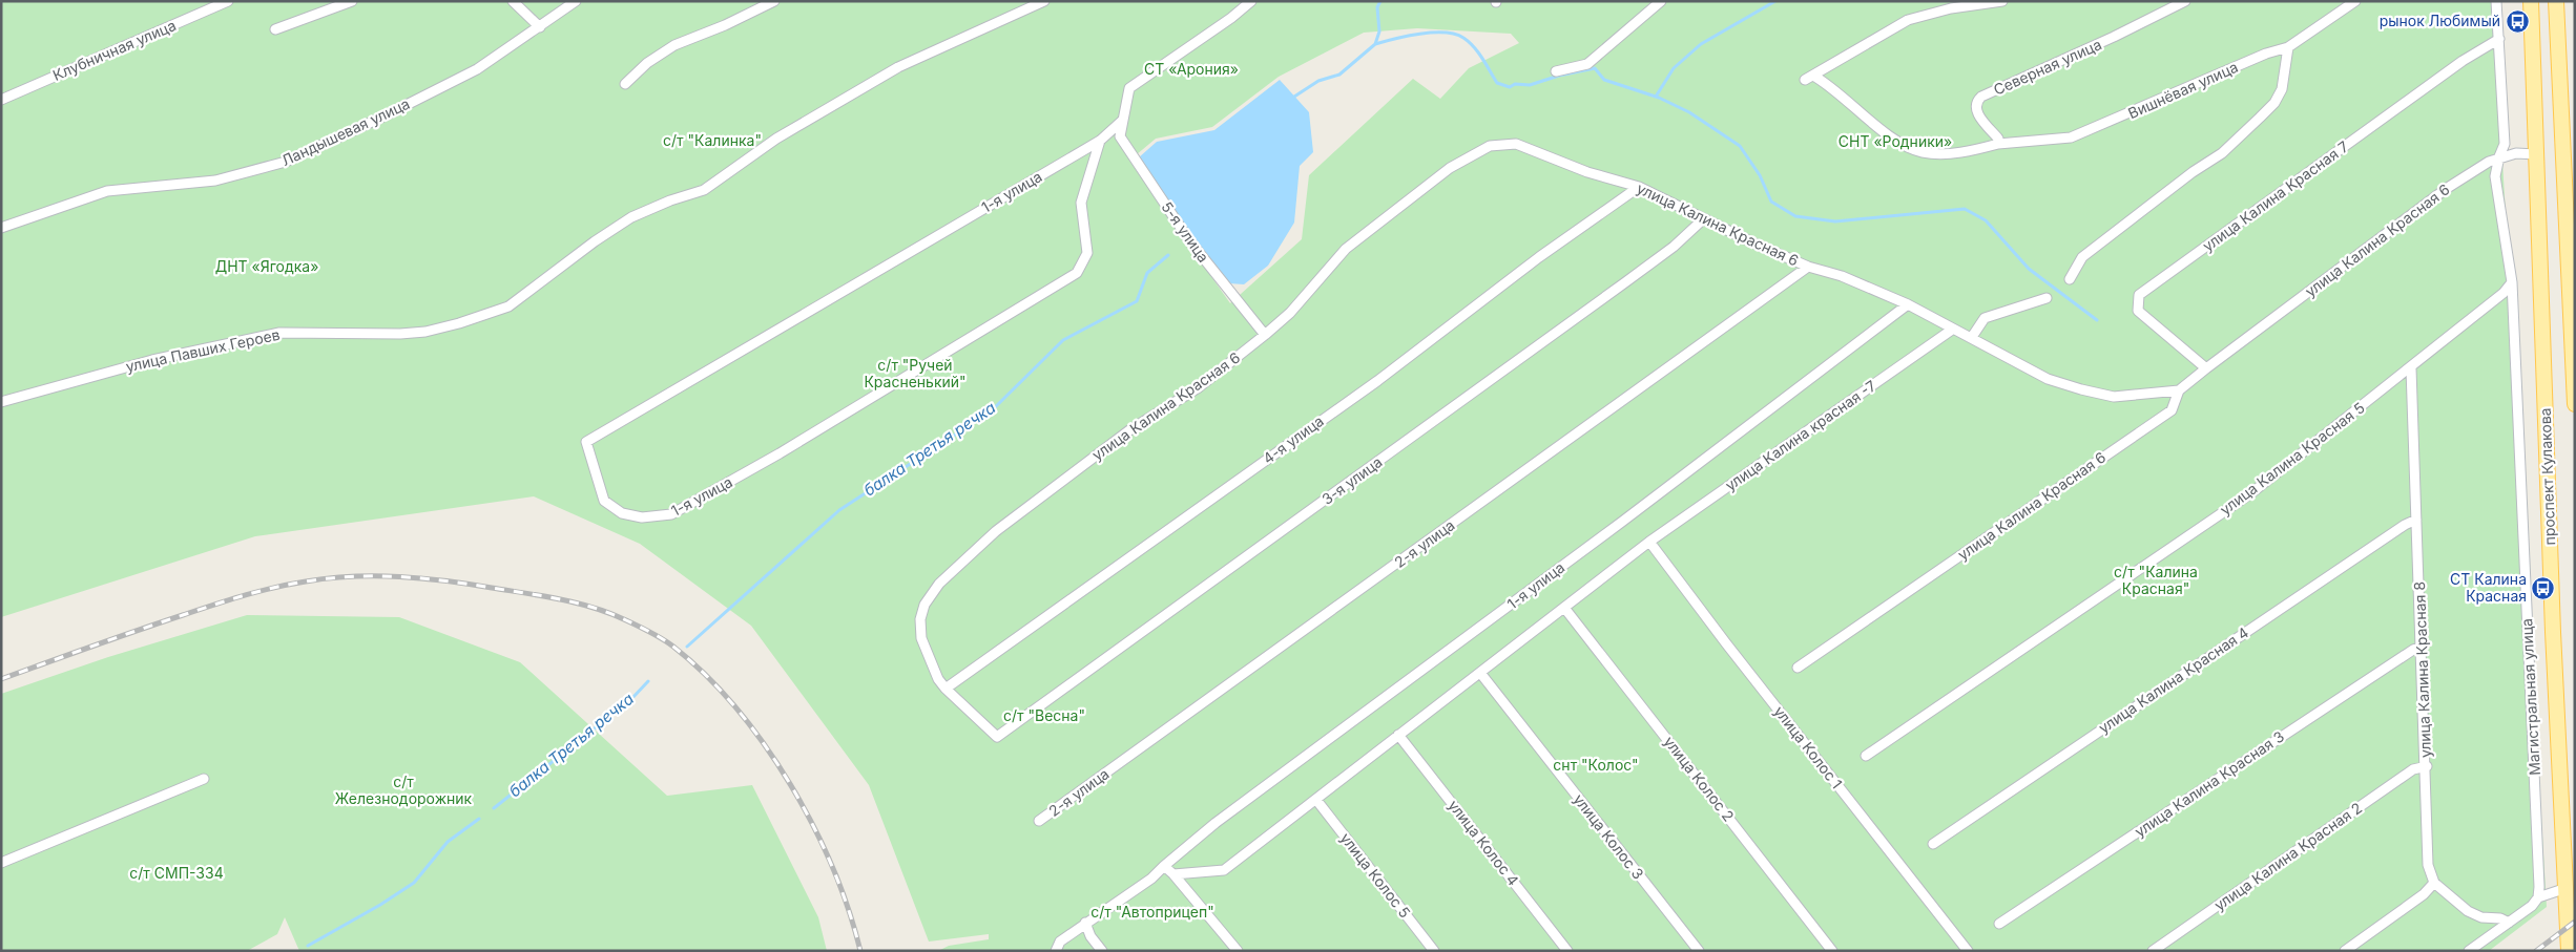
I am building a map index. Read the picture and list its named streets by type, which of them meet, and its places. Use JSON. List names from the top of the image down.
{
  "streets": {
    "main road": ["проспект Кулакова"],
    "street": [
      "Клубничная улица",
      "Северная улица",
      "Вишнёвая улица",
      "Ландышевая улица",
      "1-я улица",
      "улица Калина Красная 7",
      "улица Калина Красная 6",
      "5-я улица",
      "улица Павших Героев",
      "улица Калина красная -7",
      "4-я улица",
      "улица Калина Красная 5",
      "3-я улица",
      "2-я улица",
      "улица Калина Красная 8",
      "улица Калина Красная 4",
      "Магистральная улица",
      "улица Колос 1",
      "улица Колос 2",
      "улица Калина Красная 3",
      "улица Колос 3",
      "улица Колос 4",
      "улица Калина Красная 2",
      "улица Колос 5"
    ]
  },
  "crossings": [
    ["Северная улица", "Вишнёвая улица"],
    ["1-я улица", "улица Калина Красная 6"],
    ["1-я улица", "5-я улица"],
    ["улица Калина Красная 7", "улица Калина Красная 6"],
    ["улица Калина Красная 7", "Магистральная улица"],
    ["улица Калина Красная 6", "5-я улица"],
    ["улица Калина Красная 6", "улица Калина красная -7"],
    ["улица Калина Красная 6", "4-я улица"],
    ["улица Калина Красная 6", "проспект Кулакова"],
    ["улица Калина Красная 6", "3-я улица"],
    ["улица Калина Красная 6", "2-я улица"],
    ["улица Калина Красная 6", "Магистральная улица"],
    ["улица Калина красная -7", "улица Колос 1"],
    ["4-я улица", "3-я улица"],
    ["улица Калина Красная 5", "улица Калина Красная 8"],
    ["улица Калина Красная 5", "Магистральная улица"],
    ["улица Калина Красная 8", "улица Калина Красная 4"],
    ["улица Калина Красная 8", "улица Калина Красная 3"],
    ["улица Калина Красная 8", "улица Калина Красная 2"]
  ],
  "water": ["балка Третья речка"],
  "parks": [
    "СТ «Арония»",
    "с/т \"Калинка\"",
    "СНТ «Родники»",
    "ДНТ «Ягодка»",
    "с/т \"Ручей Красненький\"",
    "с/т \"Калина Красная\"",
    "с/т \"Весна\"",
    "снт \"Колос\"",
    "с/т Железнодорожник",
    "с/т СМП-334",
    "с/т \"Автоприцеп\""
  ],
  "places": {
    "bus stop": ["рынок Любимый", "СТ Калина Красная"]
  }
}
